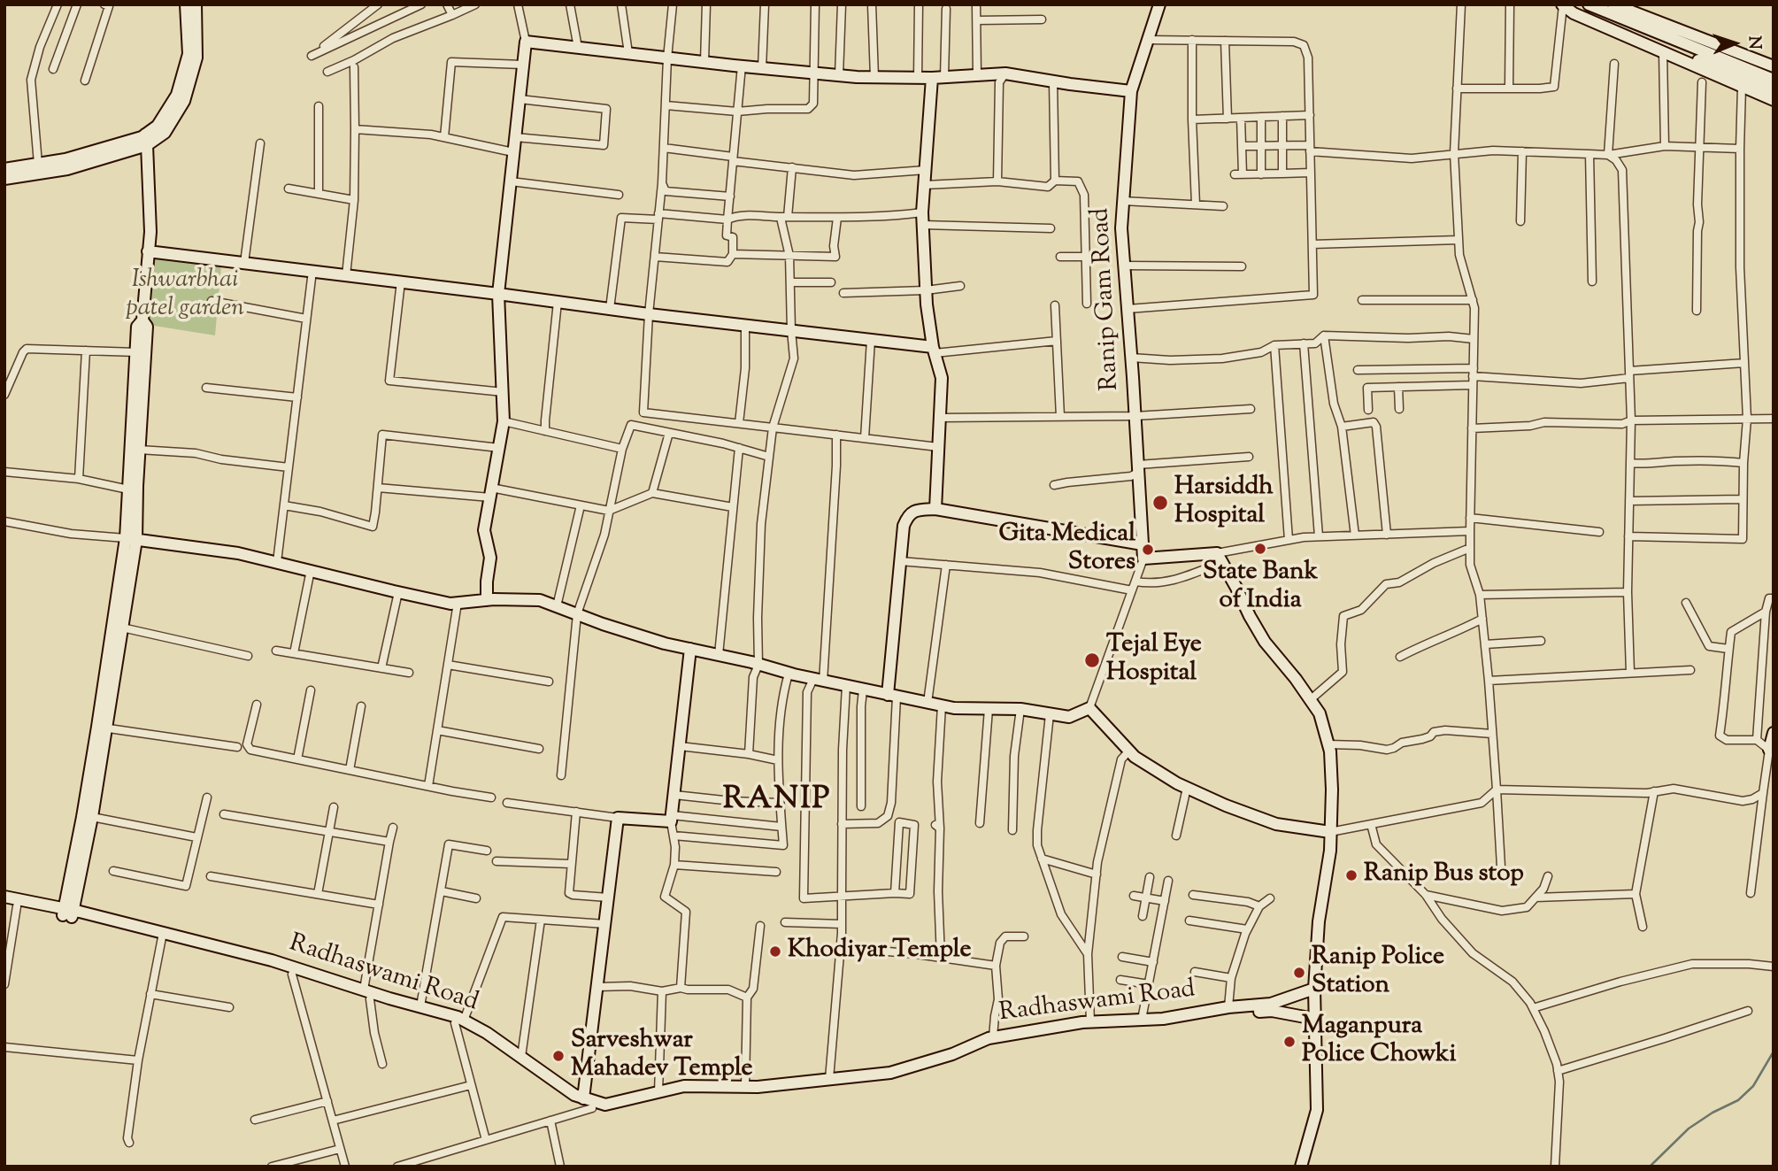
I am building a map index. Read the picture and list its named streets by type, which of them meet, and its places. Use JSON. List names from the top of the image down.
{
  "streets": {
    "street": ["Ranip Gam Road", "Radhaswami Road"]
  },
  "districts": ["RANIP"],
  "parks": ["Ishwarbhai patel garden"],
  "places": [
    "Harsiddh Hospital",
    "State Bank of India",
    "Gita Medical Stores",
    "Tejal Eye Hospital",
    "Ranip Bus stop",
    "Khodiyar Temple",
    "Ranip Police Station",
    "Maganpura Police Chowki",
    "Sarveshwar Mahadev Temple"
  ],
  "north": "right"
}
